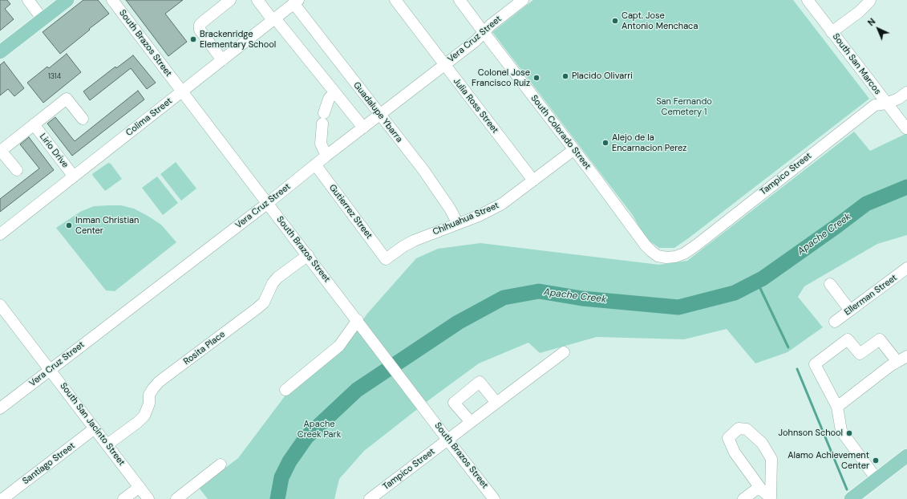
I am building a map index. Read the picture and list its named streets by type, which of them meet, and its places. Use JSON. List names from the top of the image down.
{
  "streets": {
    "street": [
      "Vera Cruz Street",
      "South Brazos Street",
      "South San Marcos",
      "Julia Ross Street",
      "Guadalupe Ybarra",
      "Colima Street",
      "South Colorado Street",
      "Lirio Drive",
      "Tampico Street",
      "Gutierrez Street",
      "Chihuahua Street",
      "Ellerman Street",
      "Rosita Place",
      "South San Jacinto Street",
      "Santiago Street"
    ]
  },
  "crossings": [
    ["Vera Cruz Street", "South Brazos Street"],
    ["Vera Cruz Street", "Julia Ross Street"],
    ["Vera Cruz Street", "Guadalupe Ybarra"],
    ["Vera Cruz Street", "South Colorado Street"],
    ["Vera Cruz Street", "Gutierrez Street"],
    ["Vera Cruz Street", "South San Jacinto Street"],
    ["South Brazos Street", "Colima Street"],
    ["South Brazos Street", "Tampico Street"],
    ["South Brazos Street", "Rosita Place"],
    ["South San Marcos", "Tampico Street"],
    ["Julia Ross Street", "Chihuahua Street"],
    ["Guadalupe Ybarra", "Colima Street"],
    ["Guadalupe Ybarra", "Chihuahua Street"],
    ["Colima Street", "Lirio Drive"],
    ["South Colorado Street", "Tampico Street"],
    ["South Colorado Street", "Chihuahua Street"],
    ["Gutierrez Street", "Chihuahua Street"],
    ["Rosita Place", "South San Jacinto Street"],
    ["South San Jacinto Street", "Santiago Street"]
  ],
  "water": ["Apache Creek"],
  "parks": ["San Fernando Cemetery 1", "Apache Creek Park"],
  "places": [
    "Capt. Jose Antonio Menchaca",
    "Brackenridge Elementary School",
    "Placido Olivarri",
    "Colonel Jose Francisco Ruiz",
    "Alejo de la Encarnacion Perez",
    "Inman Christian Center",
    "Johnson School",
    "Alamo Achievement Center"
  ],
  "house_numbers": ["1314"],
  "north": "top left"
}
